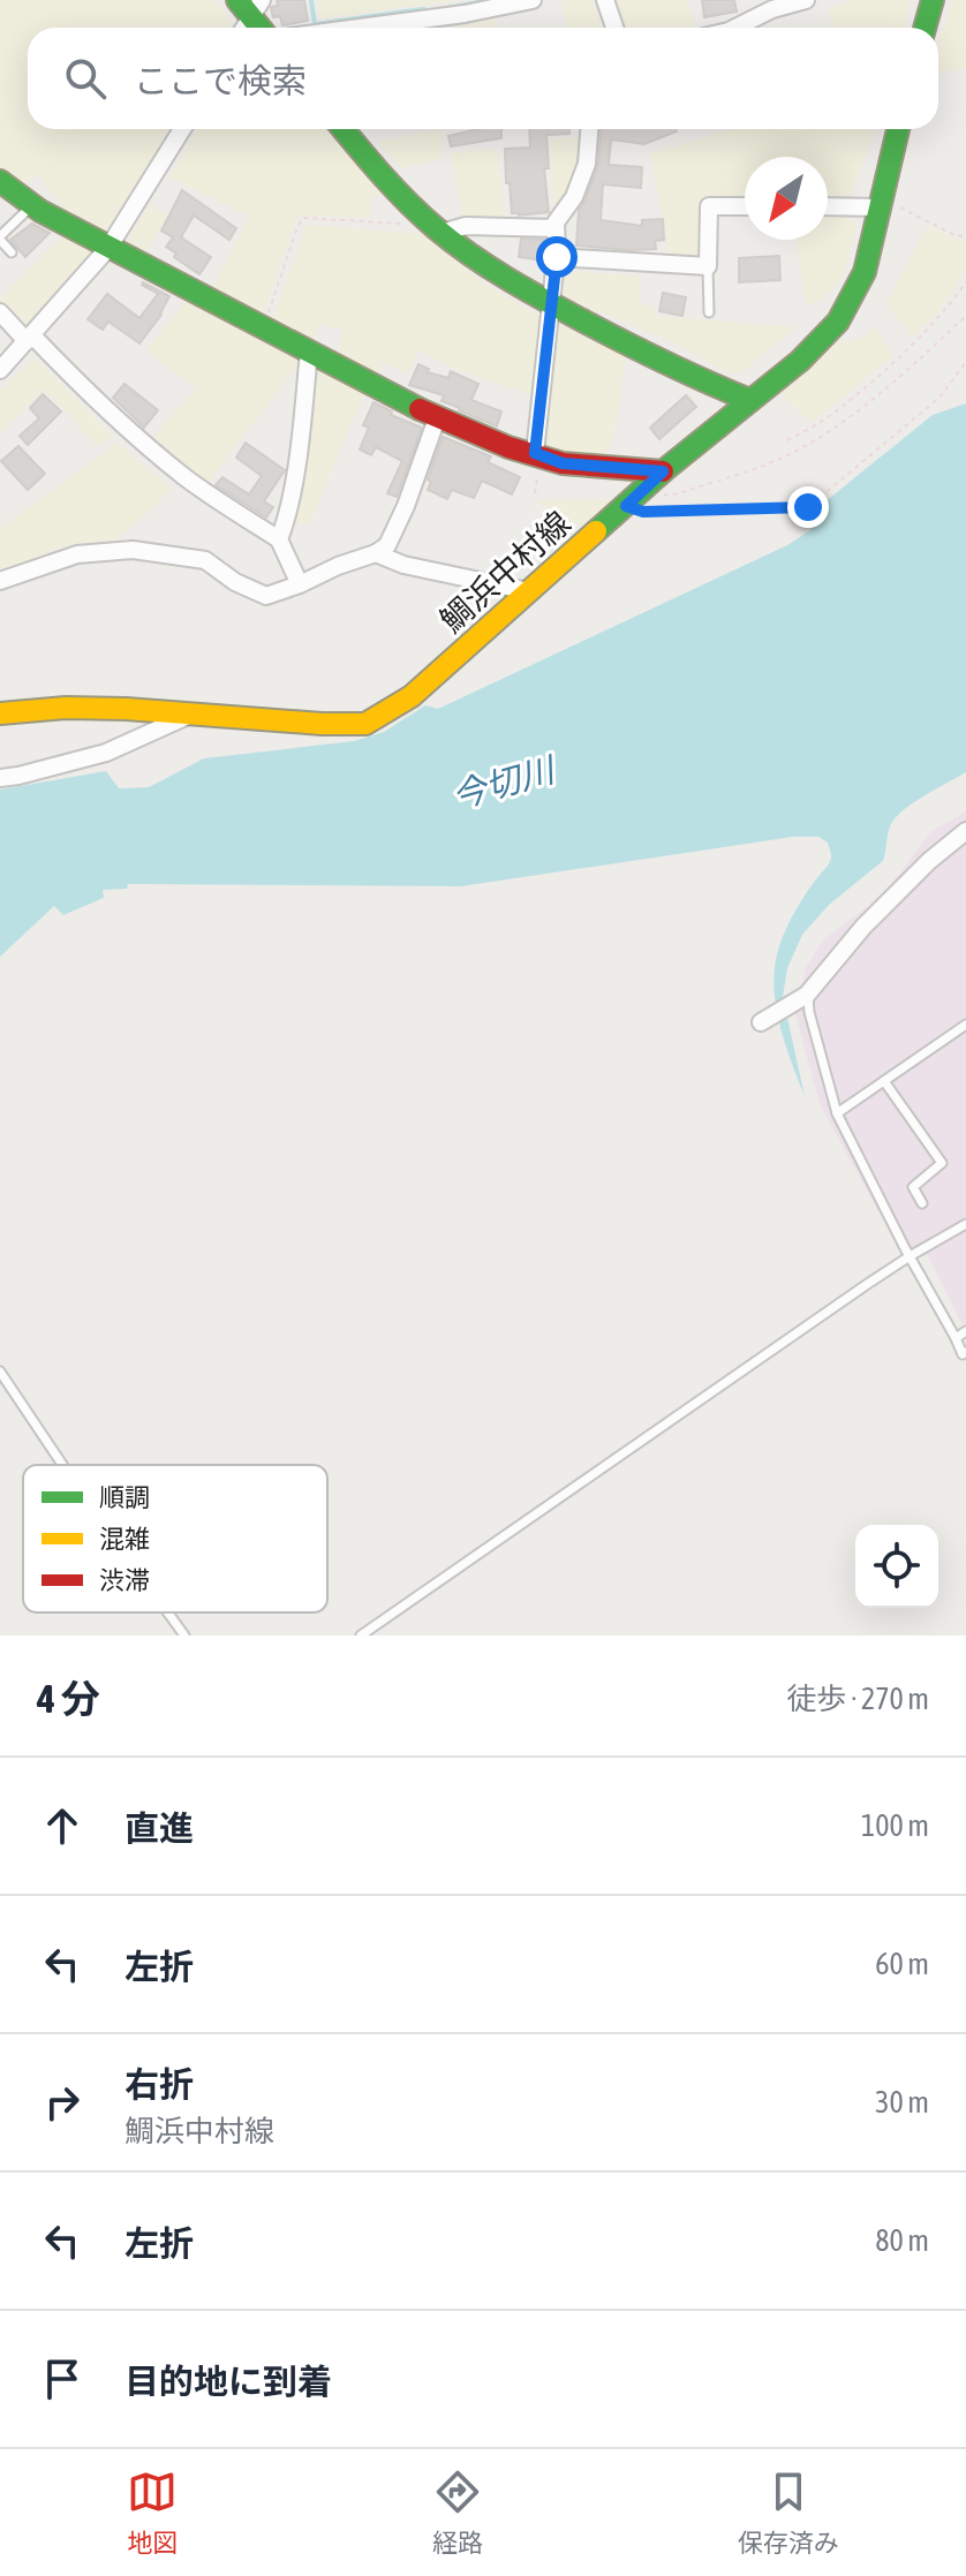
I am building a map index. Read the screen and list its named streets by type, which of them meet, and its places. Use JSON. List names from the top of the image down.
{
  "streets": {
    "street": ["鯛浜中村線"]
  },
  "water": ["今切川"],
  "legend": ["順調", "混雑", "渋滞"],
  "north": "bottom left",
  "page": {
    "search": "ここで検索",
    "heading": ["4 分", "徒歩 · 270 m"],
    "list": [
      ["直進", "100 m"],
      ["左折", "60 m"],
      ["右折", "鯛浜中村線", "30 m"],
      ["左折", "80 m"],
      "目的地に到着"
    ],
    "nav": ["地図", "経路", "保存済み"]
  }
}
